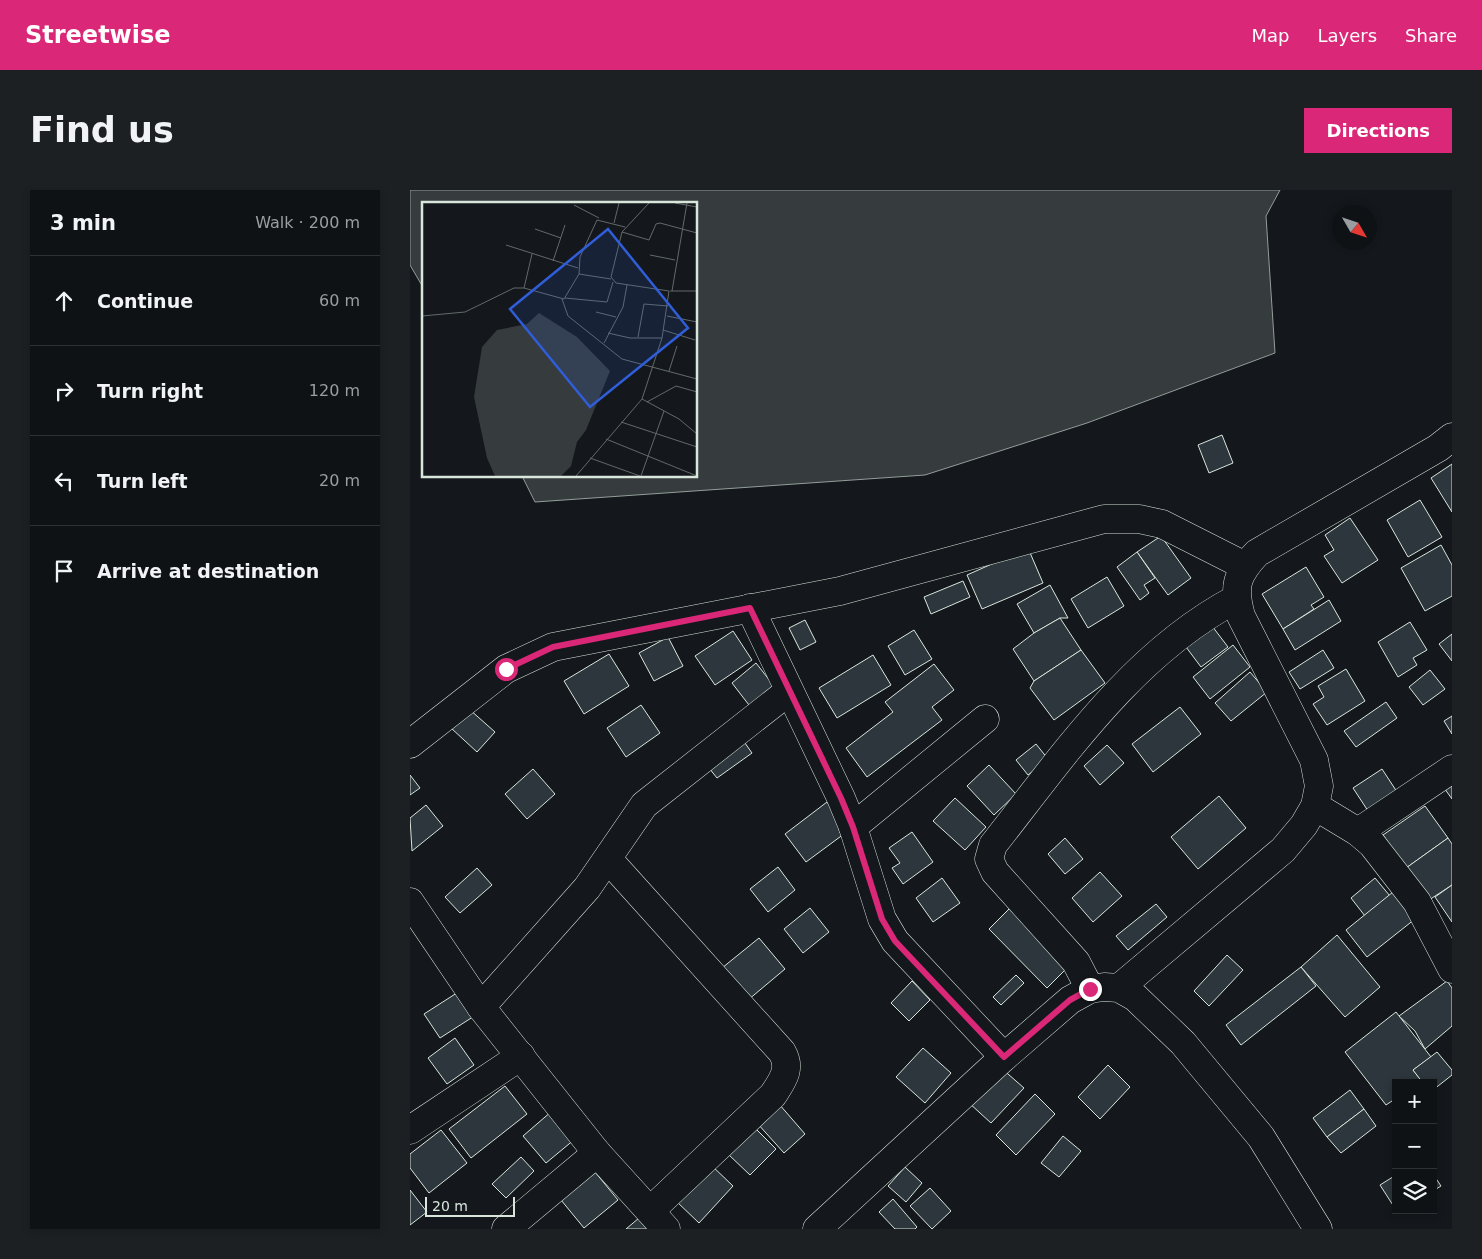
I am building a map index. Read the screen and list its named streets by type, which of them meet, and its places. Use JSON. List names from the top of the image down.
{
  "scale_bar": "20 m",
  "north": "bottom right",
  "page": {
    "header": "Streetwise",
    "nav": ["Map", "Layers", "Share"],
    "buttons": "Directions",
    "title": "Find us",
    "heading": ["3 min", "Walk · 200 m"],
    "list": [
      ["Continue", "60 m"],
      ["Turn right", "120 m"],
      ["Turn left", "20 m"],
      "Arrive at destination"
    ],
    "map_buttons": ["+", "−"],
    "scale": "20 m"
  }
}
